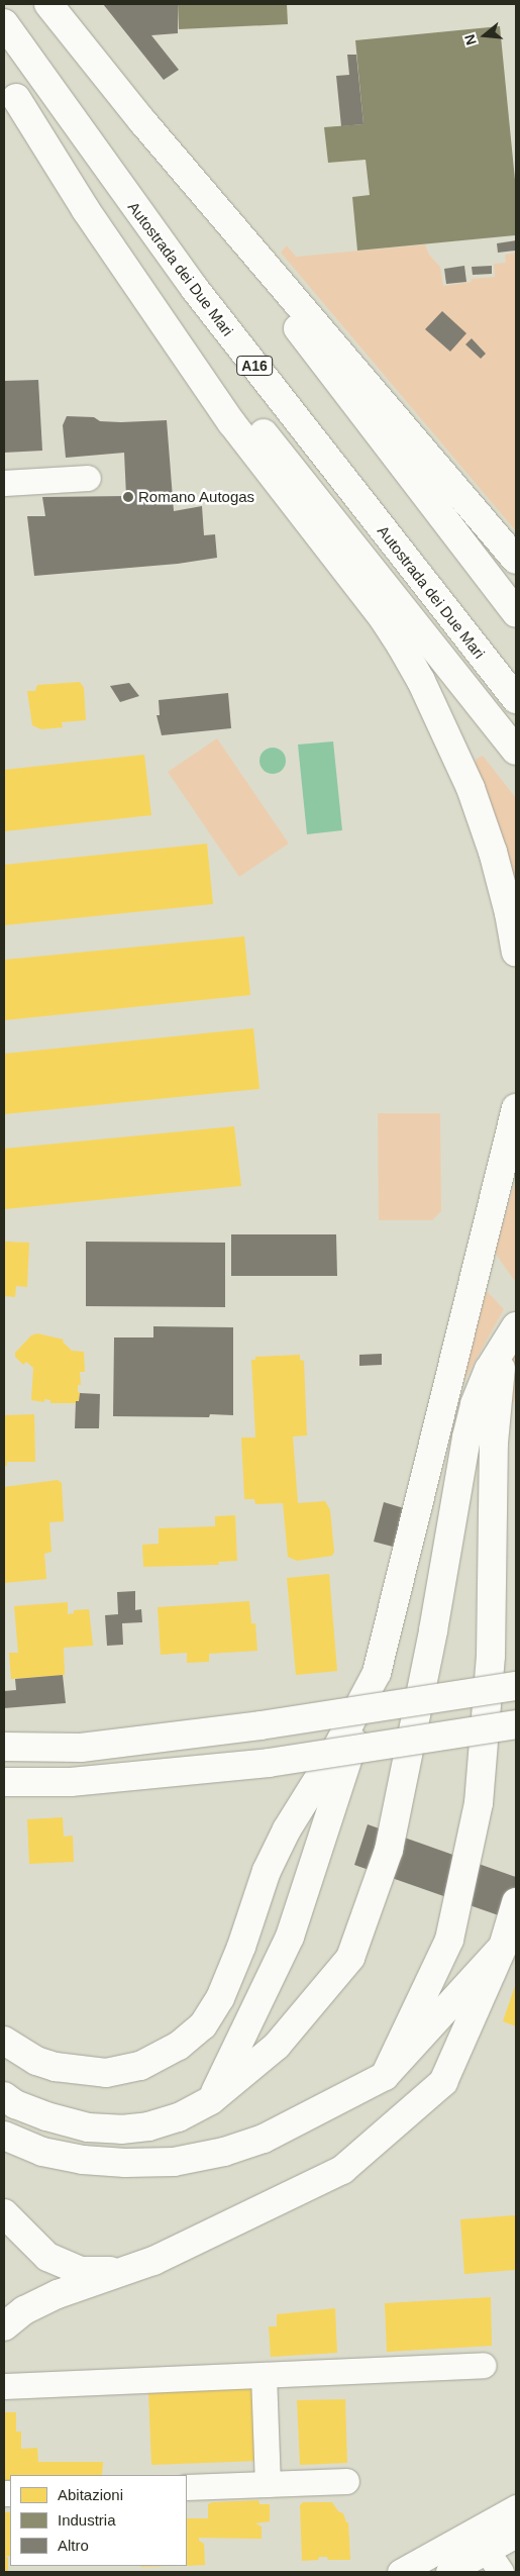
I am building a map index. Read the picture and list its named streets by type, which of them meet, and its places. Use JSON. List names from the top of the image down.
{
  "streets": {
    "highway": ["Autostrada dei Due Mari", "A16"]
  },
  "places": ["Romano Autogas"],
  "legend": ["Abitazioni", "Industria", "Altro"],
  "north": "left"
}
